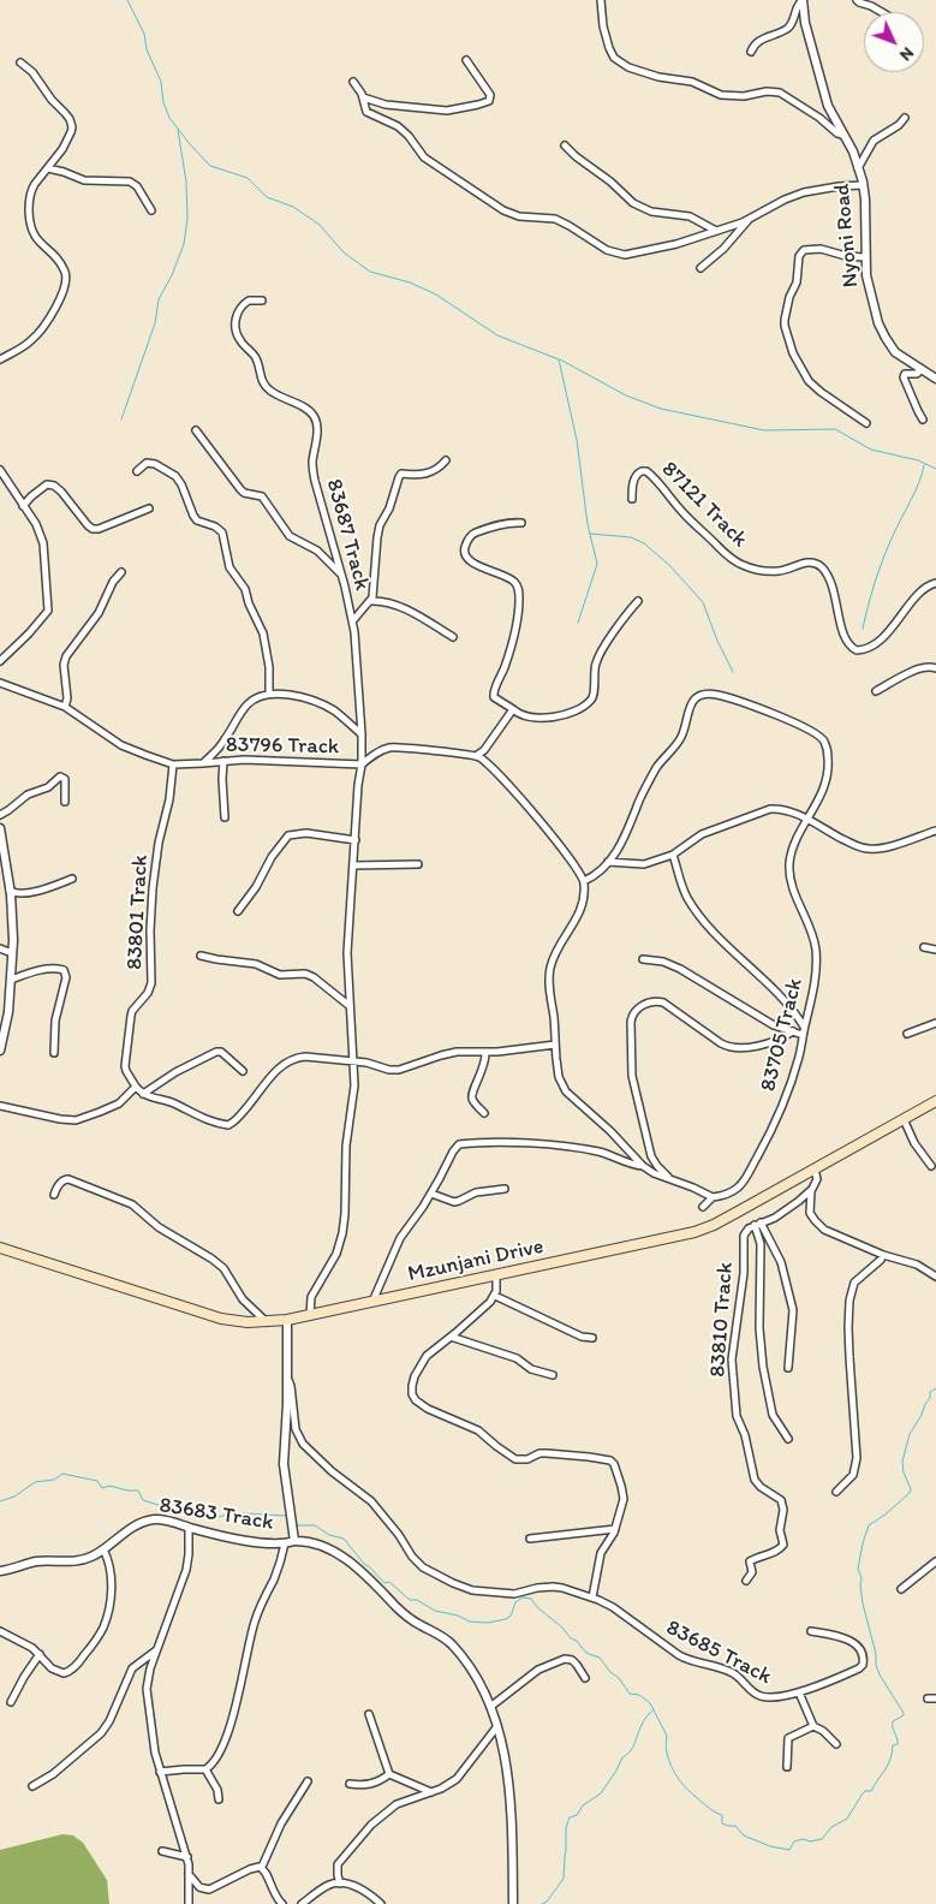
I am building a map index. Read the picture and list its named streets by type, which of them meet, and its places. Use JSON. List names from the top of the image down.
{
  "streets": {
    "main road": ["Mzunjani Drive"],
    "street": [
      "Nyoni Road",
      "87121 Track",
      "83687 Track",
      "83796 Track",
      "83801 Track",
      "83705 Track",
      "83810 Track",
      "83683 Track",
      "83685 Track"
    ]
  },
  "crossings": [
    ["83687 Track", "83796 Track"],
    ["83687 Track", "Mzunjani Drive"],
    ["83796 Track", "83801 Track"]
  ],
  "north": "bottom right"
}
